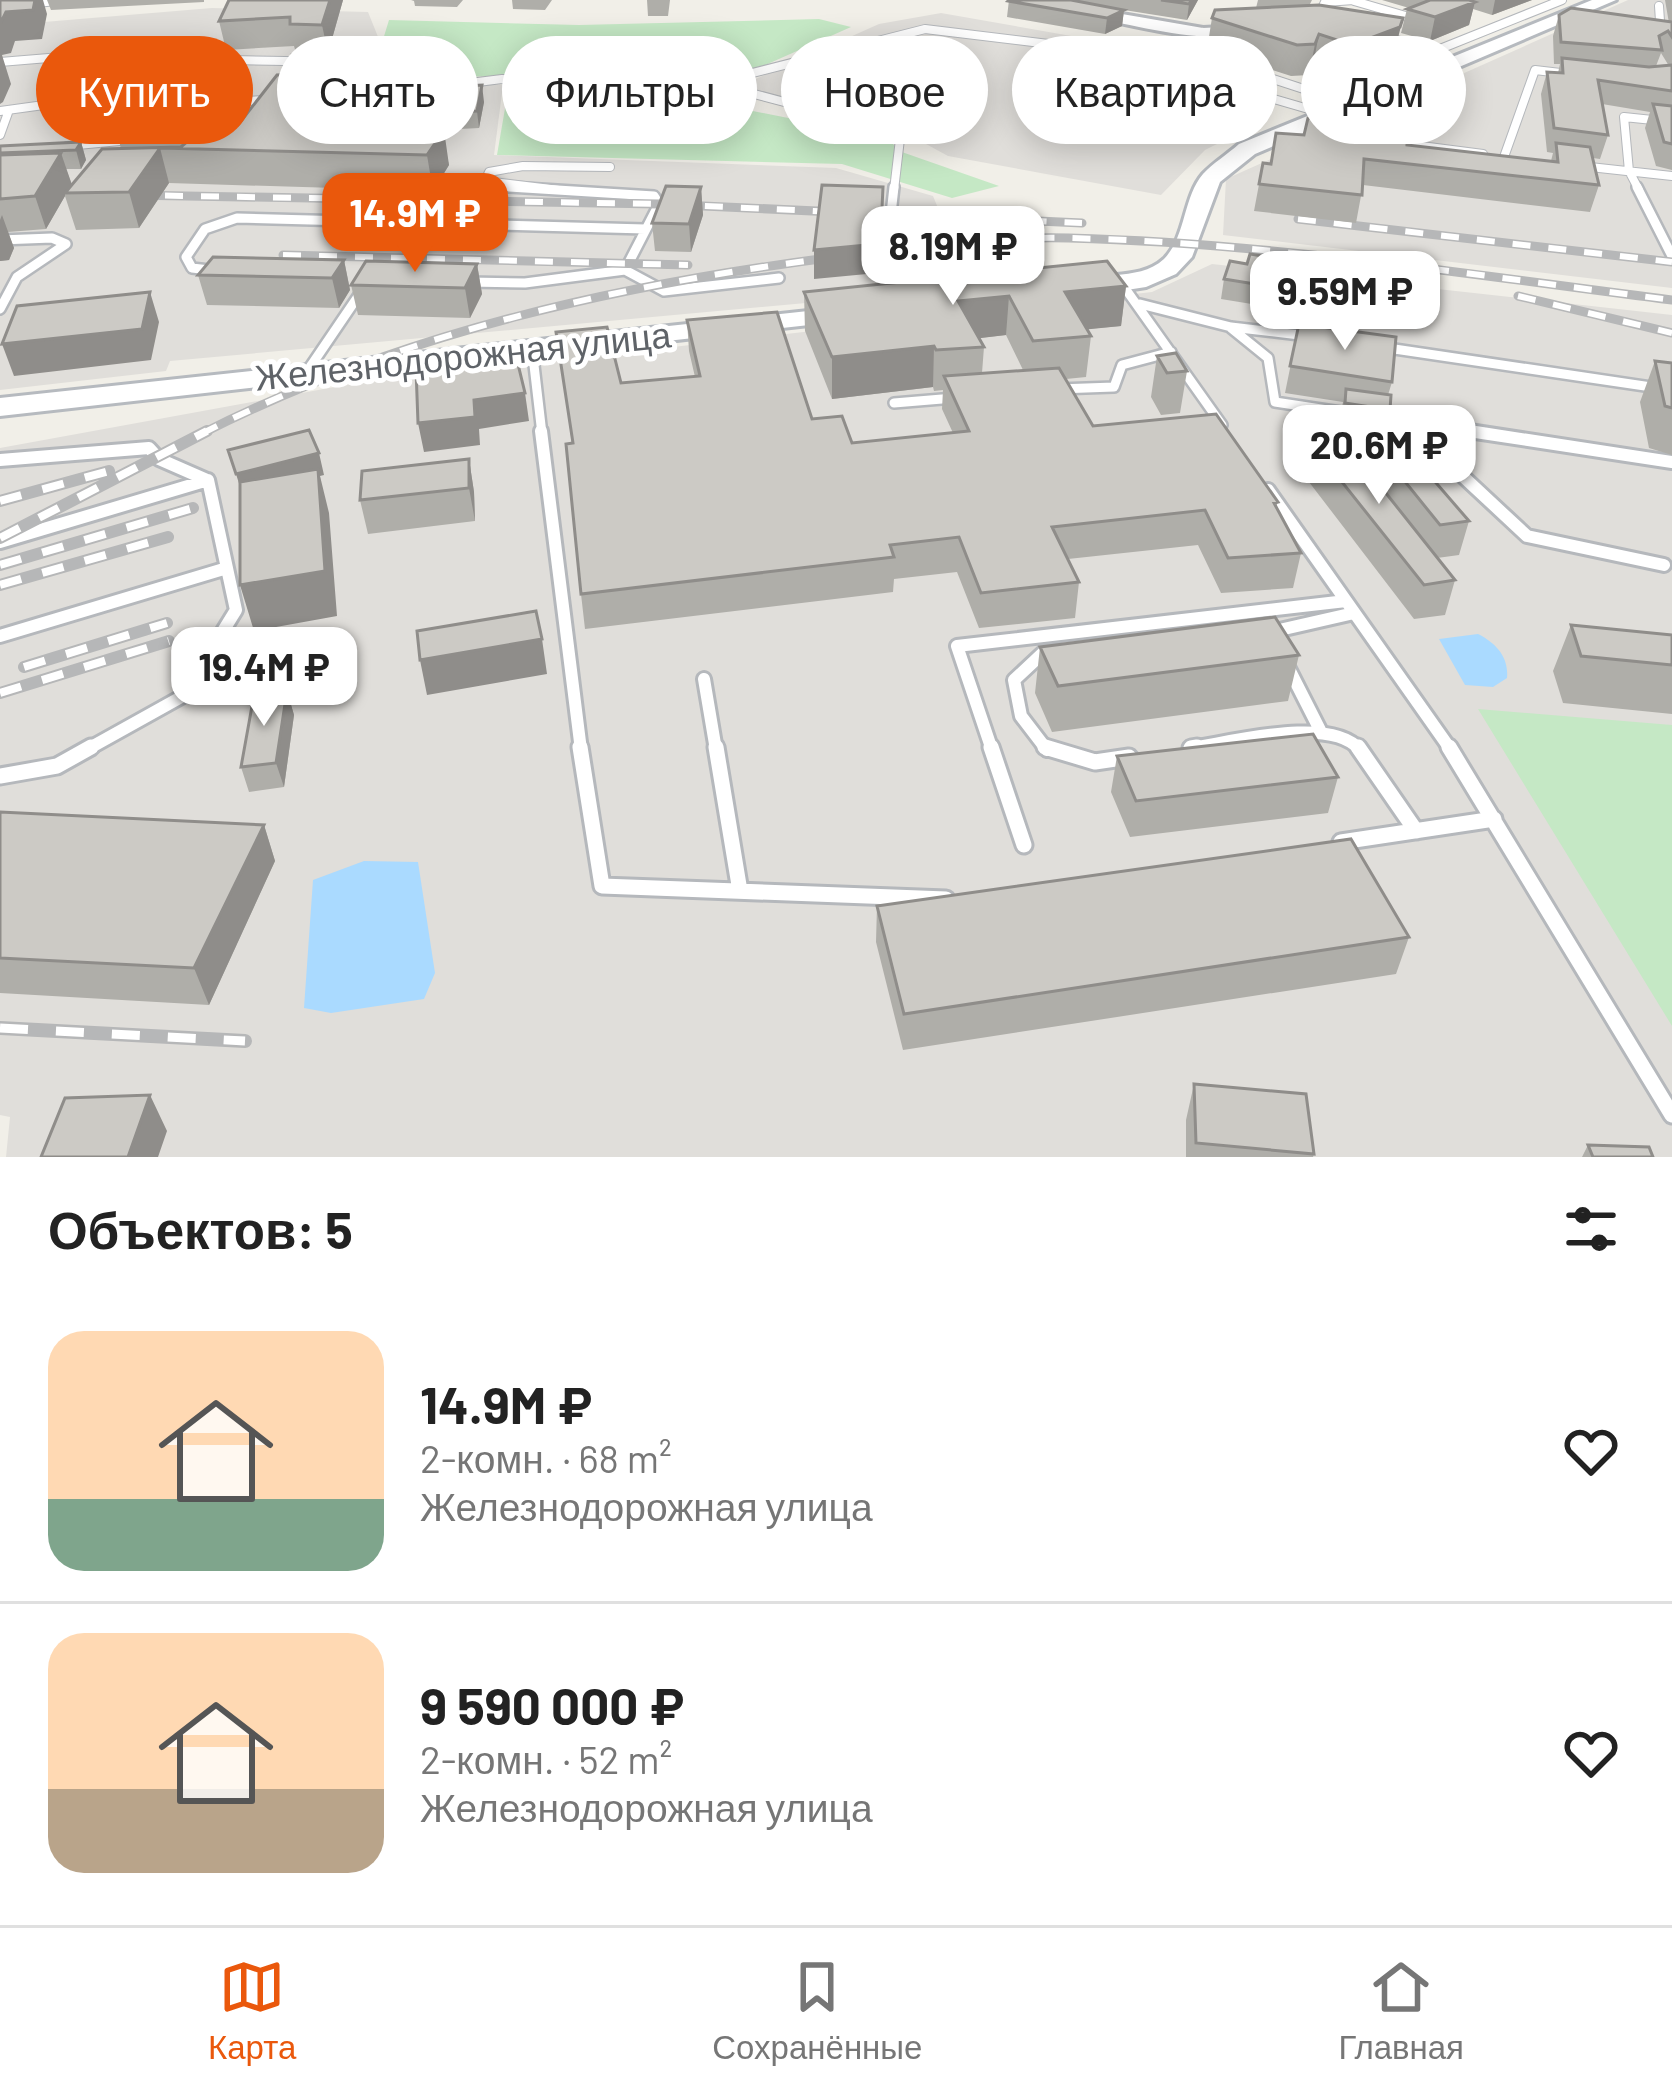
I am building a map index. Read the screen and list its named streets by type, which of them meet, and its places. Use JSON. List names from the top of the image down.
{
  "streets": {
    "street": ["Железнодорожная улица"]
  },
  "page": {
    "chip": [
      "Купить",
      "Снять",
      "Фильтры",
      "Новое",
      "Квартира",
      "Дом"
    ],
    "price": [
      "14.9M ₽",
      "8.19M ₽",
      "9.59M ₽",
      "20.6M ₽",
      "19.4M ₽"
    ],
    "heading": "Объектов: 5",
    "list": [
      {
        "name": "14.9M ₽",
        "note": "2-комн. · 68 m² · Железнодорожная улица"
      },
      {
        "name": "9 590 000 ₽",
        "note": "2-комн. · 52 m² · Железнодорожная улица"
      }
    ],
    "tabs": ["Карта", "Сохранённые", "Главная"]
  }
}
